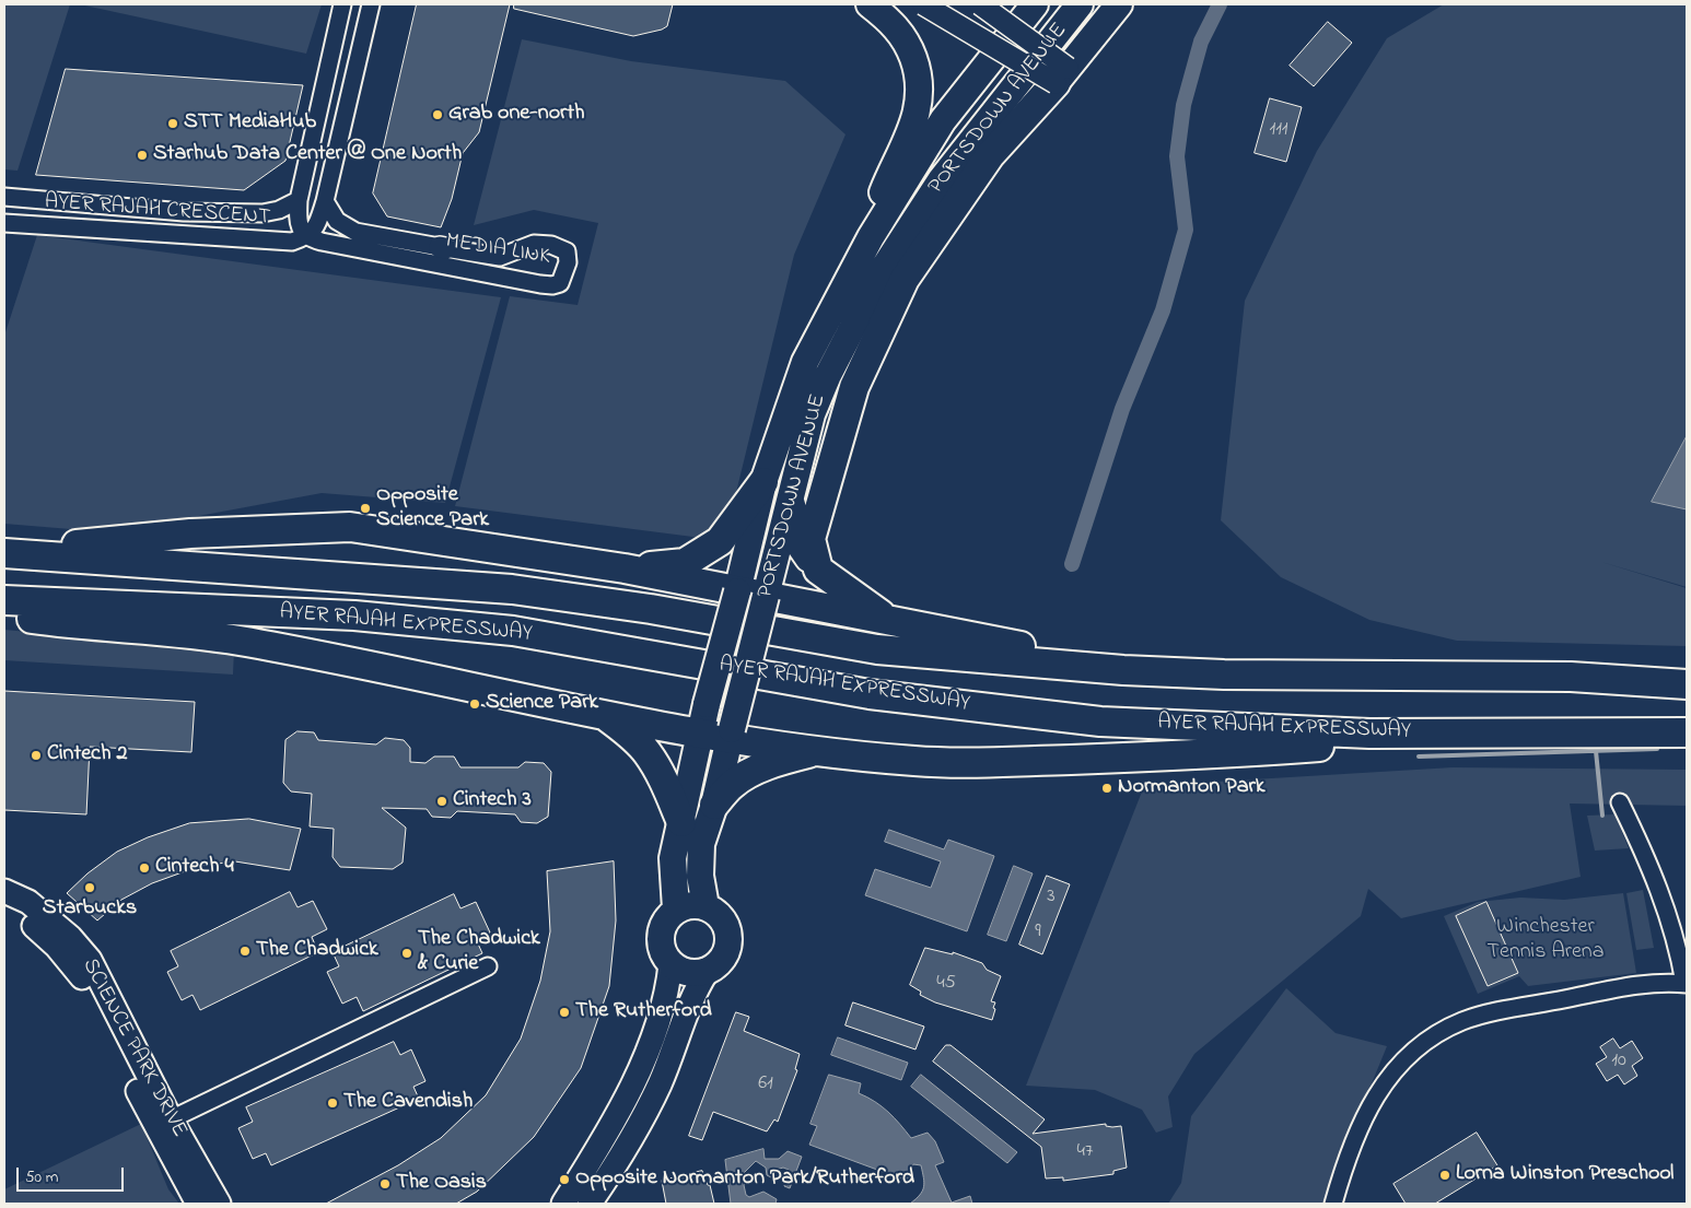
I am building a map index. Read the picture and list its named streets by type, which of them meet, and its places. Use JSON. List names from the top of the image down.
{
  "streets": {
    "highway": ["PORTSDOWN AVENUE", "AYER RAJAH EXPRESSWAY"],
    "main road": ["SCIENCE PARK DRIVE"],
    "street": ["AYER RAJAH CRESCENT", "MEDIA LINK"]
  },
  "crossings": [
    ["AYER RAJAH CRESCENT", "MEDIA LINK"]
  ],
  "parks": ["Winchester Tennis Arena"],
  "places": [
    "Grab one-north",
    "STT MediaHub",
    "Starhub Data Center @ One North",
    "Opposite Science Park",
    "Science Park",
    "Cintech 2",
    "Normanton Park",
    "Cintech 3",
    "Cintech 4",
    "Starbucks",
    "The Chadwick",
    "The Chadwick & Curie",
    "The Rutherford",
    "The Cavendish",
    "Lorna Winston Preschool",
    "Opposite Normanton Park/Rutherford",
    "The Oasis"
  ],
  "house_numbers": [
    "111",
    "3",
    "9",
    "45",
    "10",
    "61",
    "47"
  ],
  "scale_bar": "50 m"
}
